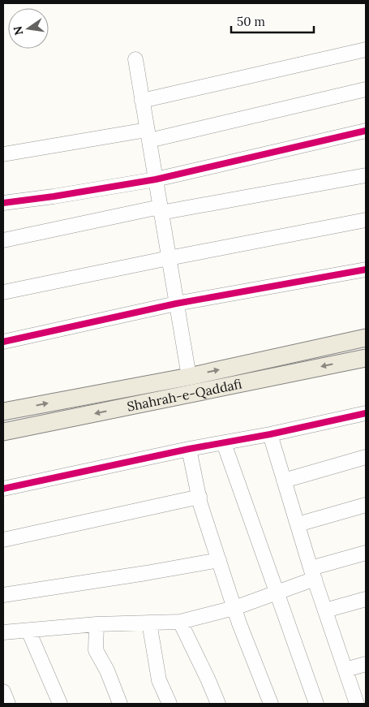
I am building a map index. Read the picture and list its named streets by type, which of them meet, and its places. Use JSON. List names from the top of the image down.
{
  "streets": {
    "main road": ["Shahrah-e-Qaddafi"]
  },
  "scale_bar": "50 m",
  "north": "left"
}
